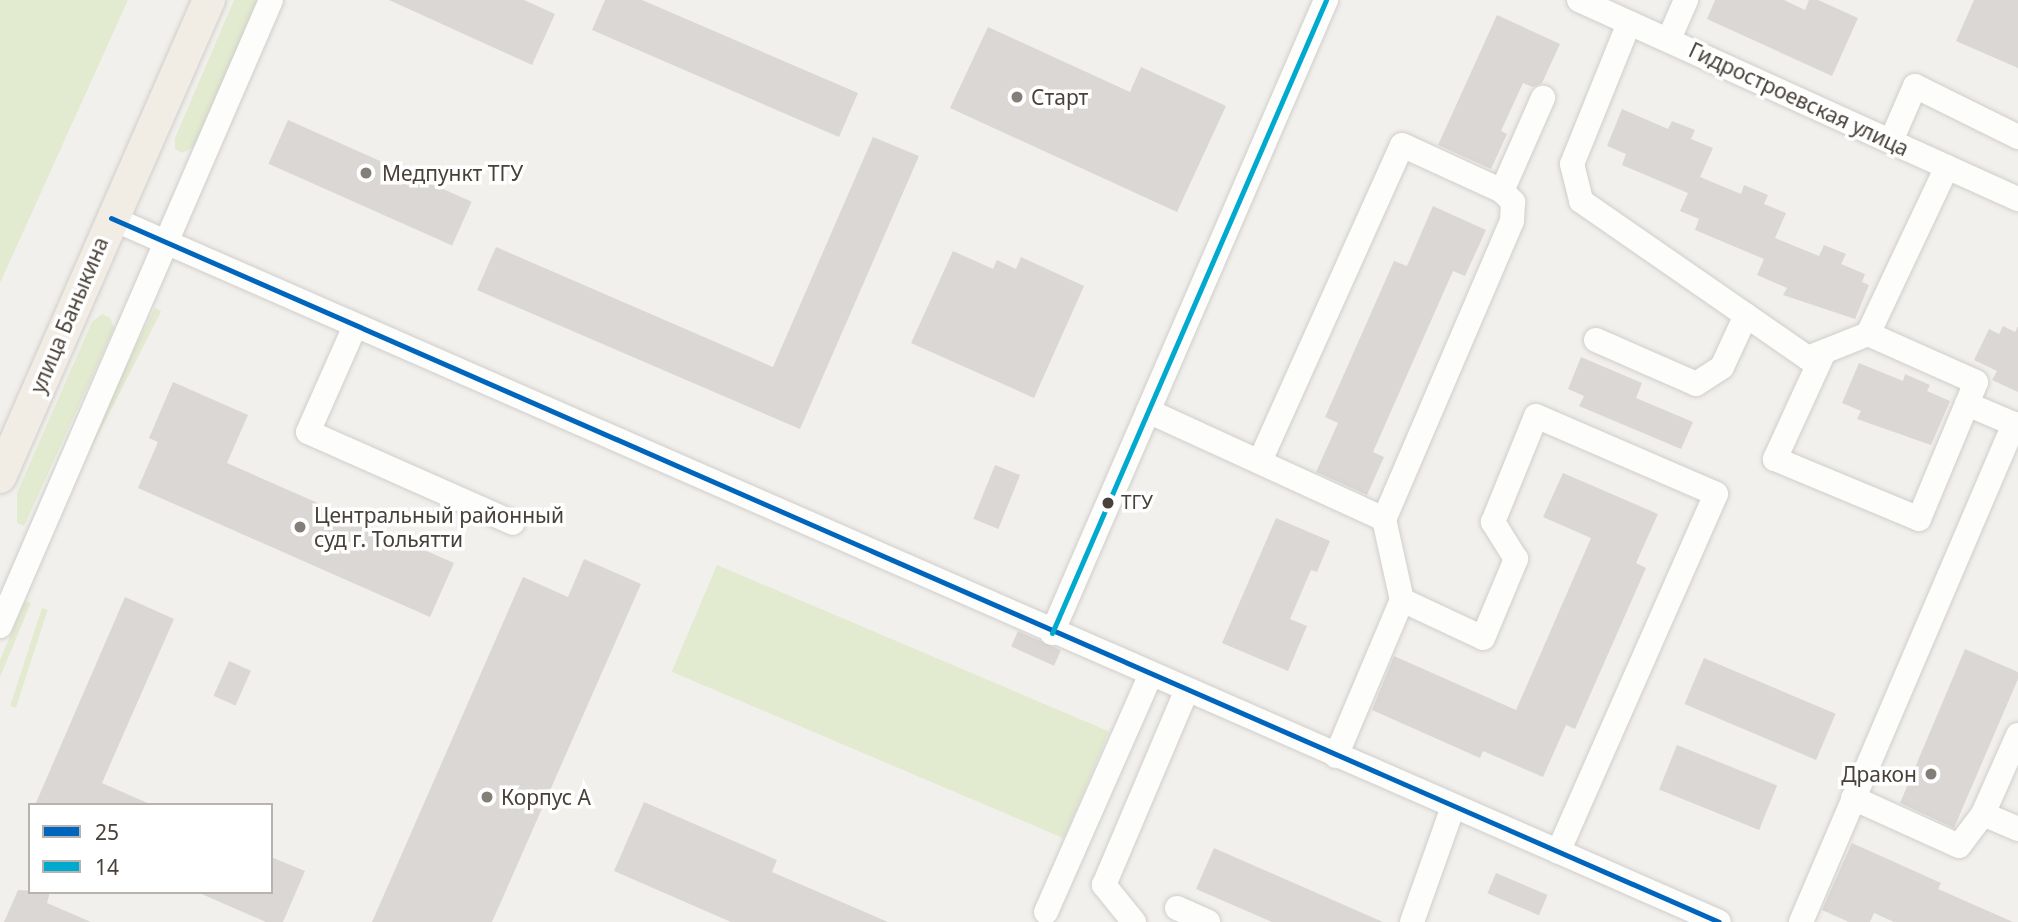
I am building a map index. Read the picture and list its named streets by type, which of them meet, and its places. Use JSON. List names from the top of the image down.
{
  "streets": {
    "main road": ["улица Баныкина"],
    "street": ["Гидростроевская улица"]
  },
  "places": [
    "Старт",
    "Медпункт ТГУ",
    "ТГУ",
    "Центральный районный суд г. Тольятти",
    "Дракон",
    "Корпус А"
  ],
  "lines": ["transit line 14", "transit line 25"],
  "legend": ["25", "14"]
}
